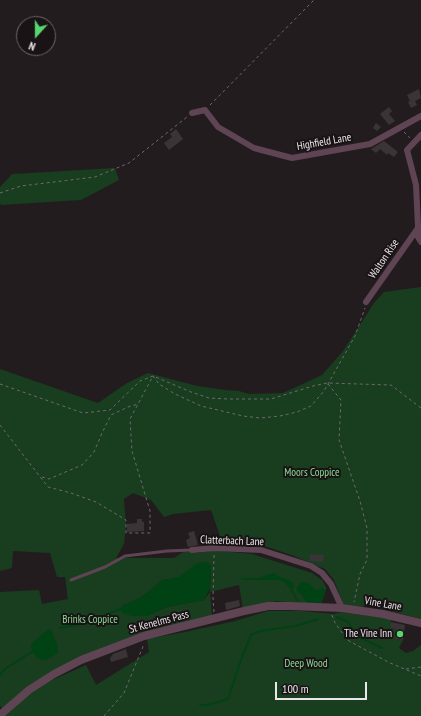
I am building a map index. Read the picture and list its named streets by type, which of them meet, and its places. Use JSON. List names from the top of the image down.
{
  "streets": {
    "street": [
      "Highfield Lane",
      "Walton Rise",
      "Clatterbach Lane",
      "Vine Lane",
      "St Kenelms Pass"
    ]
  },
  "crossings": [
    ["Clatterbach Lane", "Vine Lane"],
    ["Clatterbach Lane", "St Kenelms Pass"],
    ["Vine Lane", "St Kenelms Pass"]
  ],
  "parks": ["Moors Coppice", "Brinks Coppice", "Deep Wood"],
  "places": ["The Vine Inn"],
  "scale_bar": "100 m",
  "north": "bottom"
}
